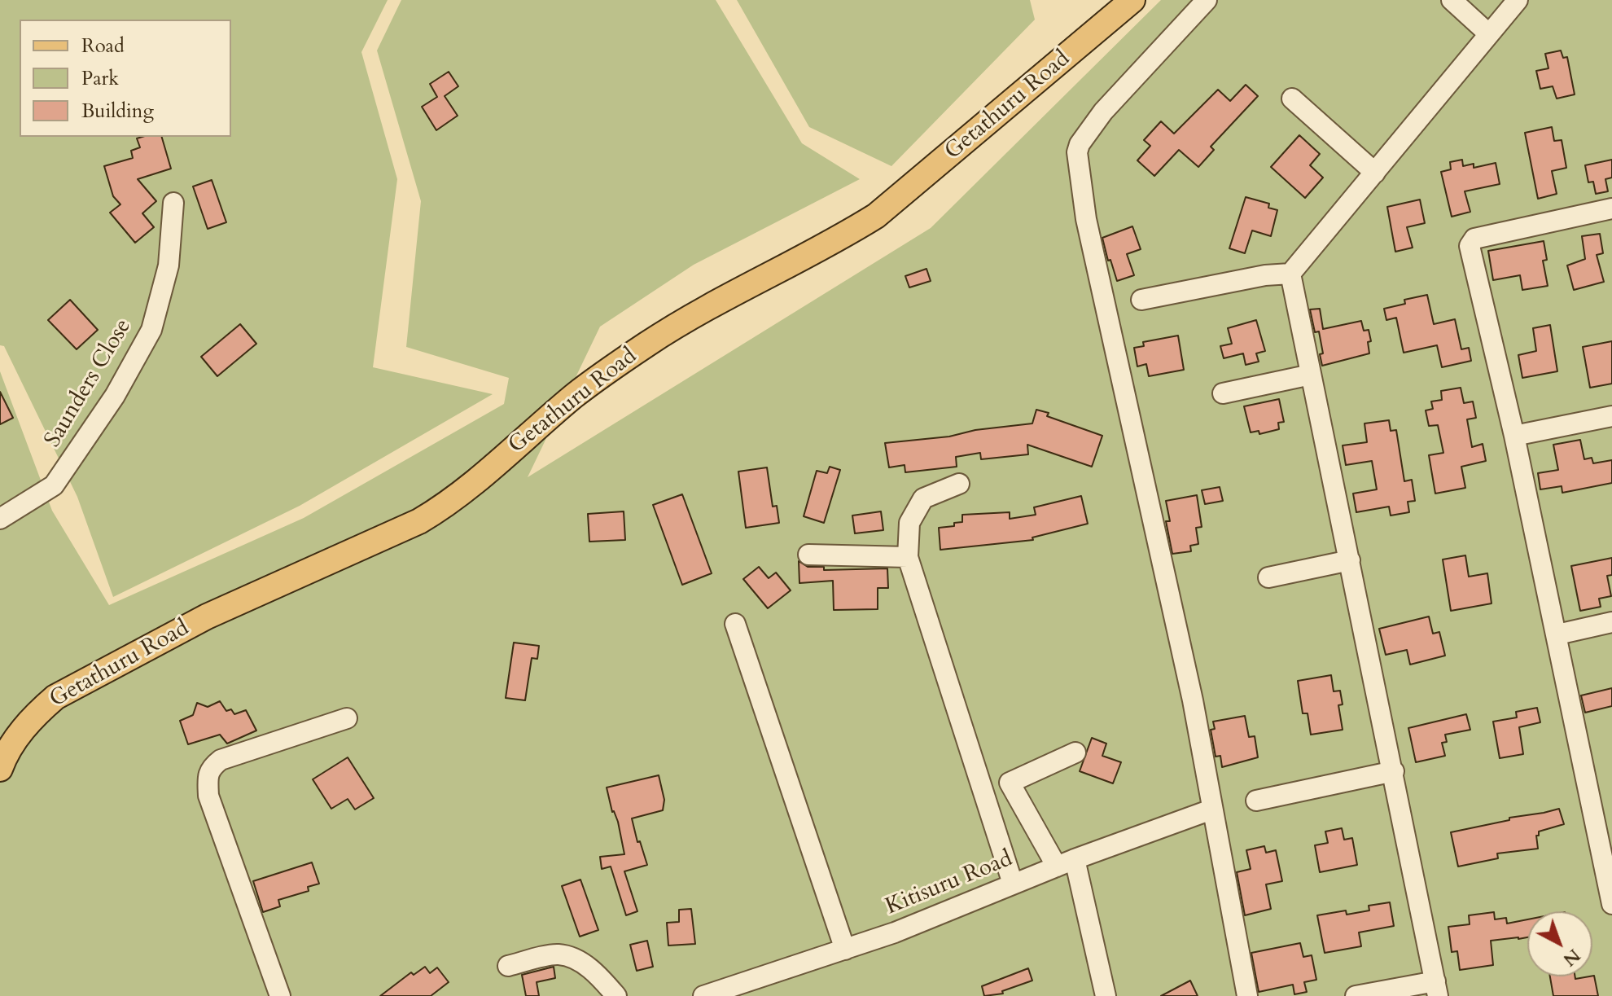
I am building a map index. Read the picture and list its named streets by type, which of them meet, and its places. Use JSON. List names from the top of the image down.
{
  "streets": {
    "main road": ["Getathuru Road"],
    "street": ["Saunders Close", "Kitisuru Road"]
  },
  "legend": ["Road", "Park", "Building"],
  "north": "bottom right"
}
